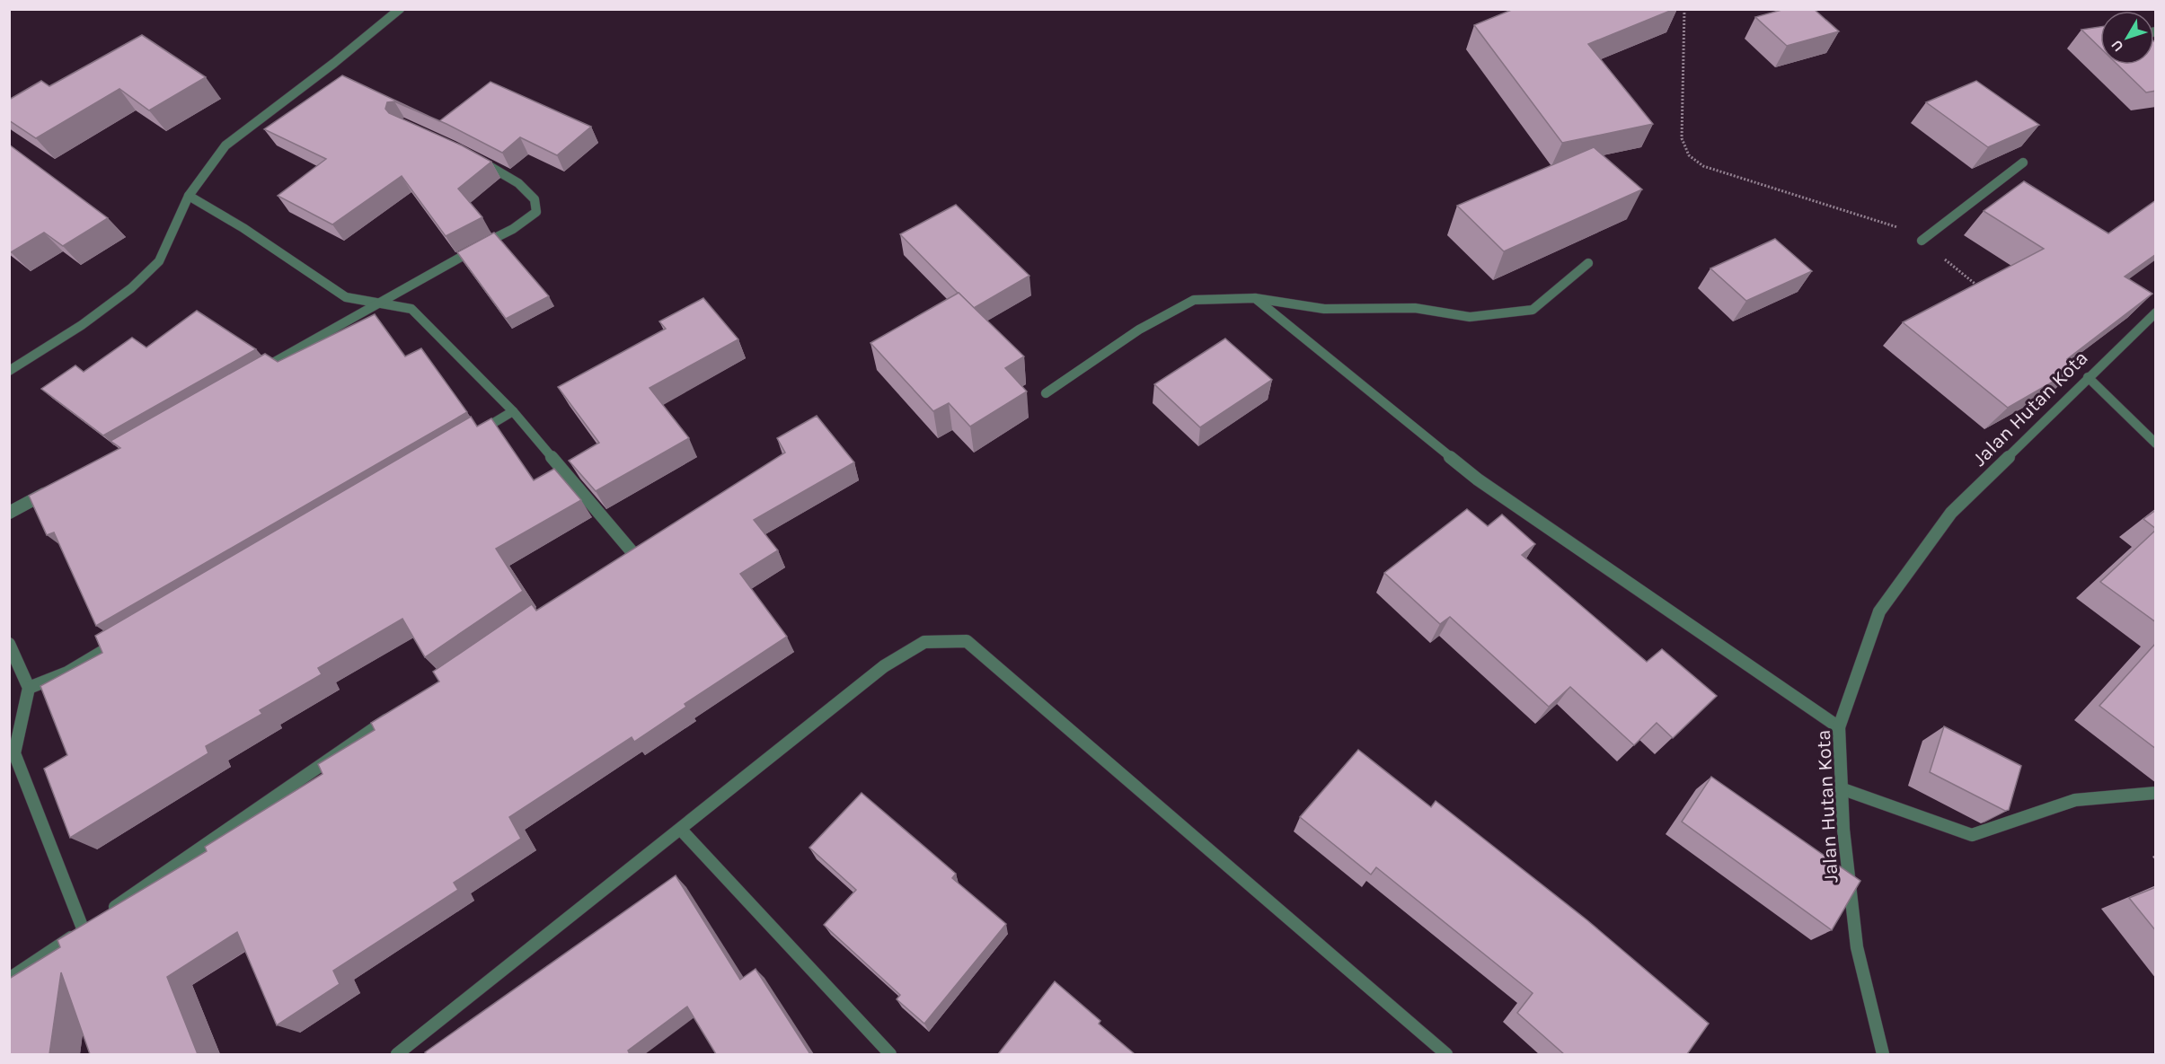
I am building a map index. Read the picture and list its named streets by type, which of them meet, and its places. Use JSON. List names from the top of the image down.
{
  "streets": {
    "street": ["Jalan Hutan Kota"]
  },
  "north": "bottom left"
}
